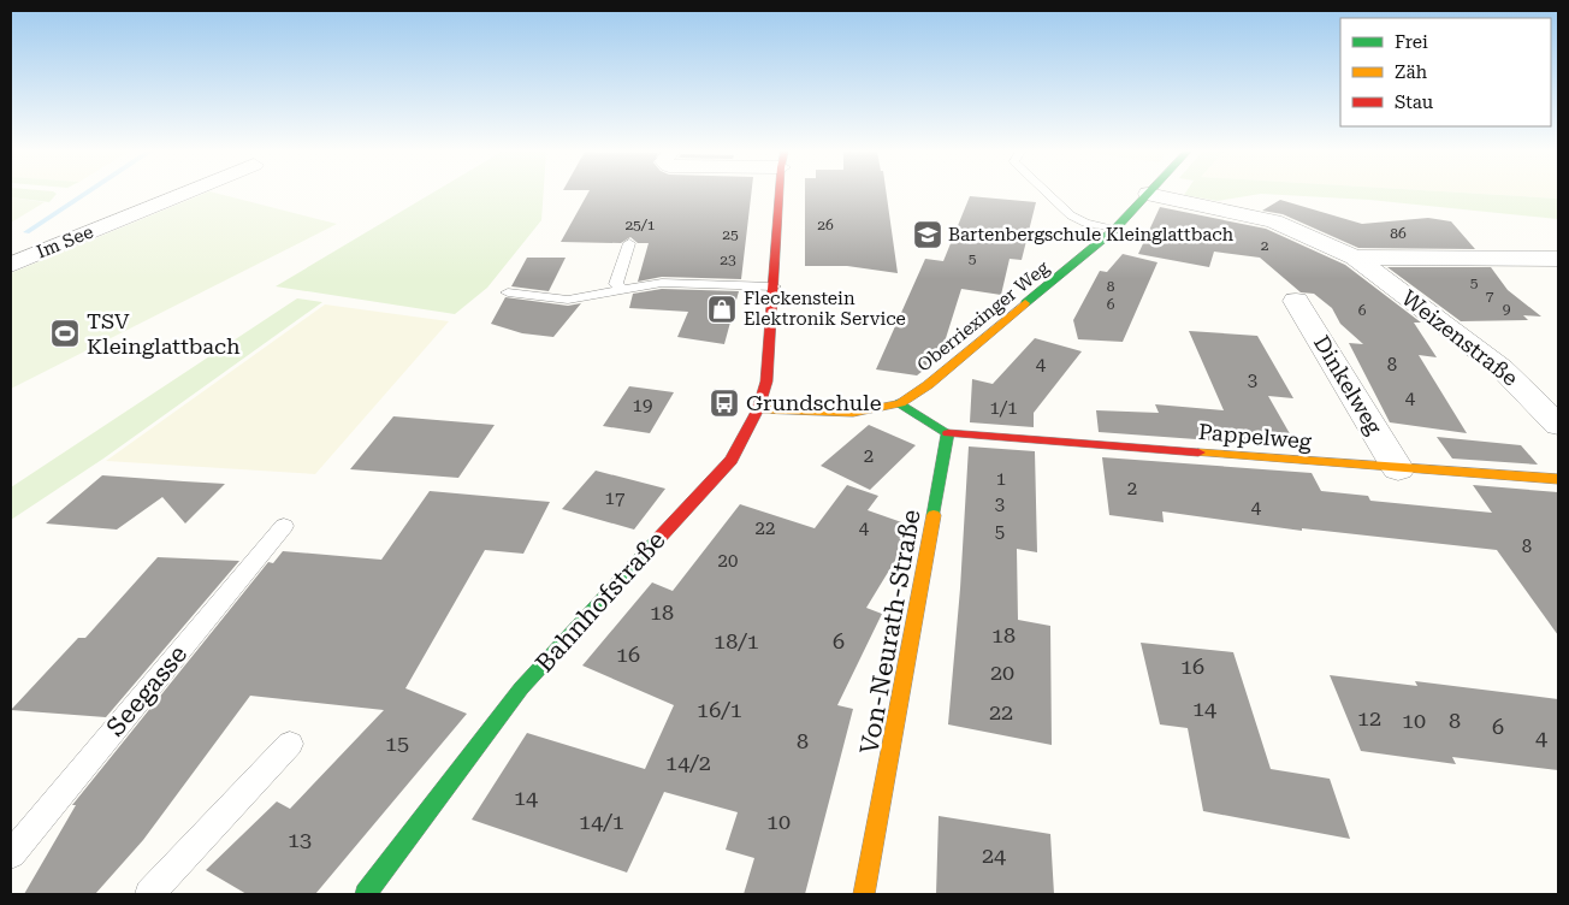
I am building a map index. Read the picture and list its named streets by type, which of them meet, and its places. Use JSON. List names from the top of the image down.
{
  "streets": {
    "street": [
      "Im See",
      "Oberriexinger Weg",
      "Weizenstraße",
      "Dinkelweg",
      "Pappelweg",
      "Bahnhofstraße",
      "Von-Neurath-Straße"
    ],
    "lane": ["Seegasse"]
  },
  "crossings": [
    ["Oberriexinger Weg", "Weizenstraße"],
    ["Oberriexinger Weg", "Bahnhofstraße"],
    ["Dinkelweg", "Pappelweg"],
    ["Pappelweg", "Von-Neurath-Straße"]
  ],
  "places": {
    "school or university": ["Bartenbergschule Kleinglattbach"],
    "shop": ["Fleckenstein Elektronik Service"],
    "sports": ["TSV Kleinglattbach"],
    "bus stop": ["Grundschule"]
  },
  "house_numbers": [
    "25/1",
    "26",
    "86",
    "25",
    "2",
    "5",
    "23",
    "5",
    "8",
    "7",
    "6",
    "9",
    "6",
    "4",
    "8",
    "3",
    "4",
    "19",
    "1/1",
    "2",
    "1",
    "2",
    "17",
    "3",
    "4",
    "22",
    "4",
    "5",
    "8",
    "20",
    "18",
    "18",
    "18/1",
    "6",
    "16",
    "16",
    "20",
    "14",
    "16/1",
    "22",
    "12",
    "10",
    "8",
    "6",
    "4",
    "8",
    "15",
    "14/2",
    "14",
    "14/1",
    "10",
    "13",
    "24"
  ],
  "legend": ["Frei", "Zäh", "Stau"]
}
